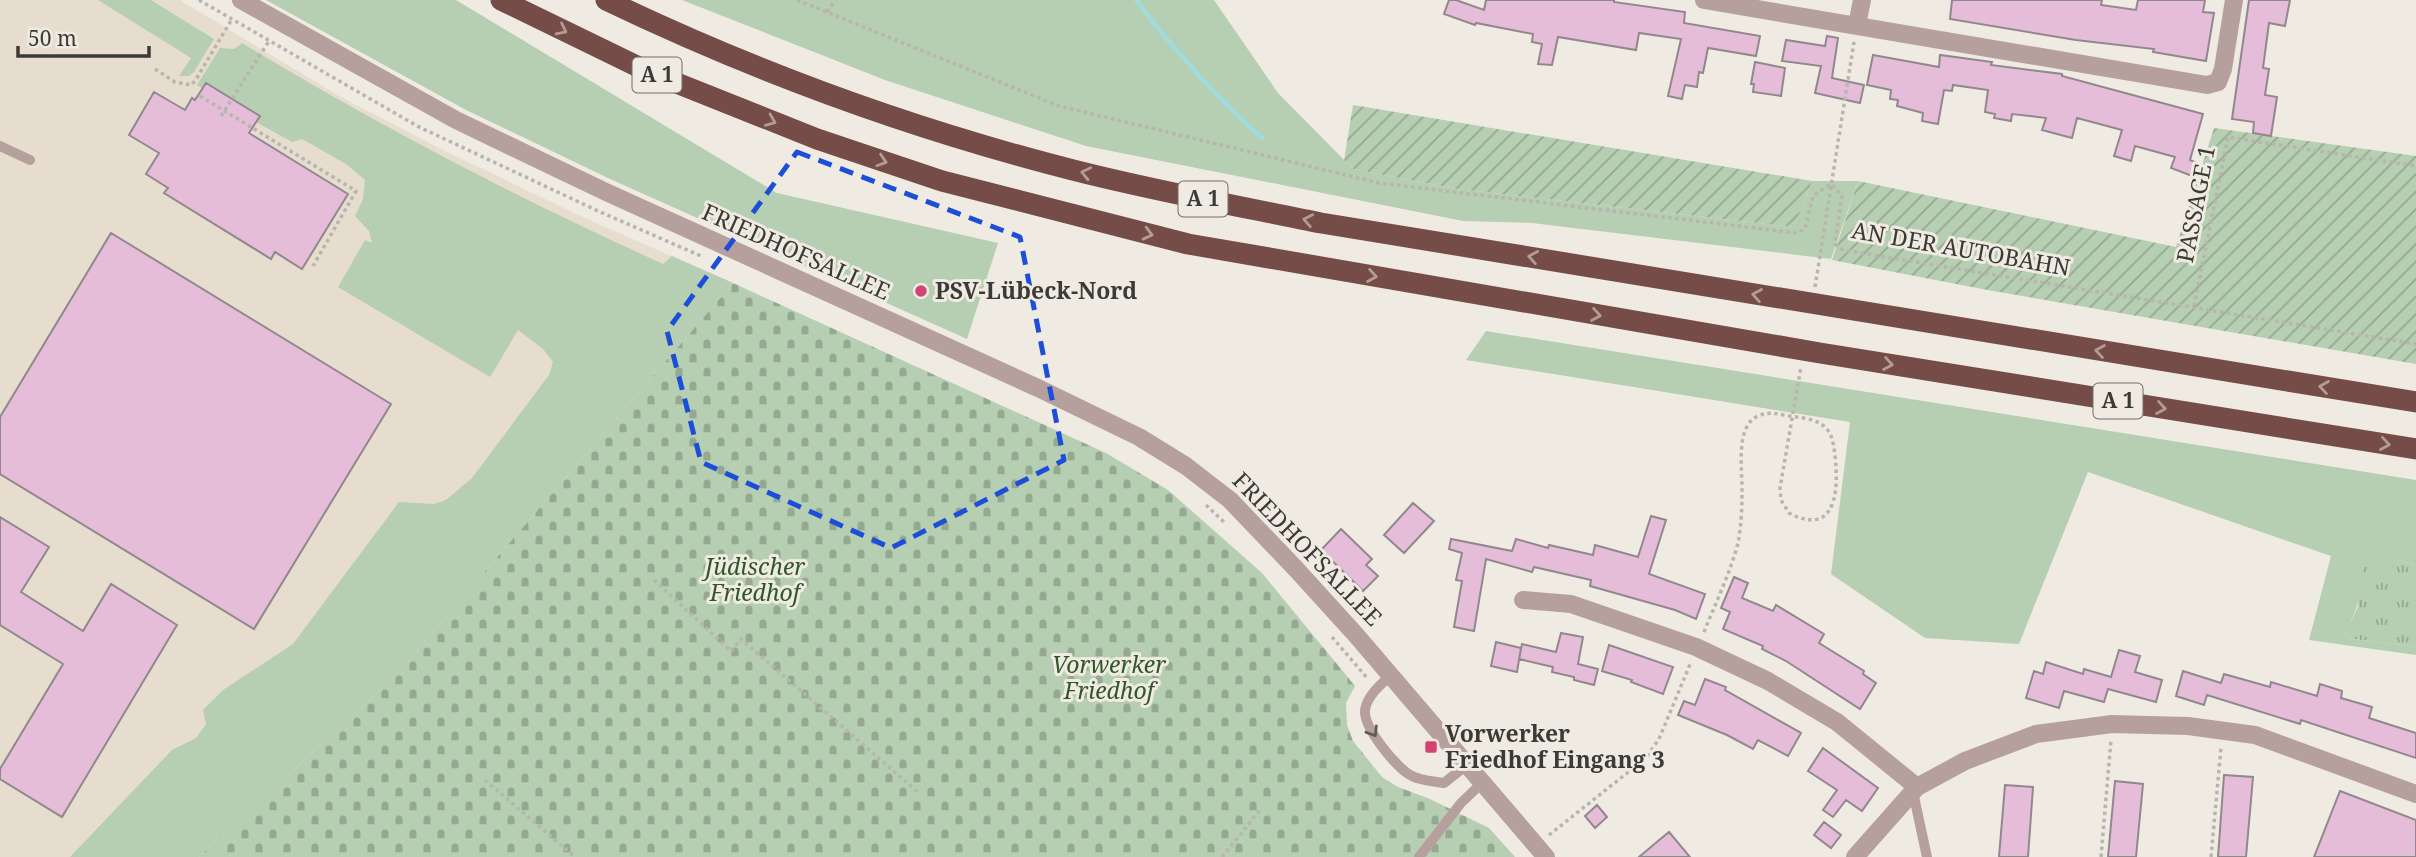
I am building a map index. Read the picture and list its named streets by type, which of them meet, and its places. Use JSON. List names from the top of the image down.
{
  "streets": {
    "highway": ["A 1"],
    "street": ["FRIEDHOFSALLEE"],
    "path": ["PASSAGE 1", "AN DER AUTOBAHN"]
  },
  "crossings": [
    ["PASSAGE 1", "AN DER AUTOBAHN"]
  ],
  "parks": ["Jüdischer Friedhof", "Vorwerker Friedhof"],
  "places": {
    "other": ["PSV-Lübeck-Nord"],
    "transit": ["Vorwerker Friedhof Eingang 3"]
  },
  "scale_bar": "50 m"
}
